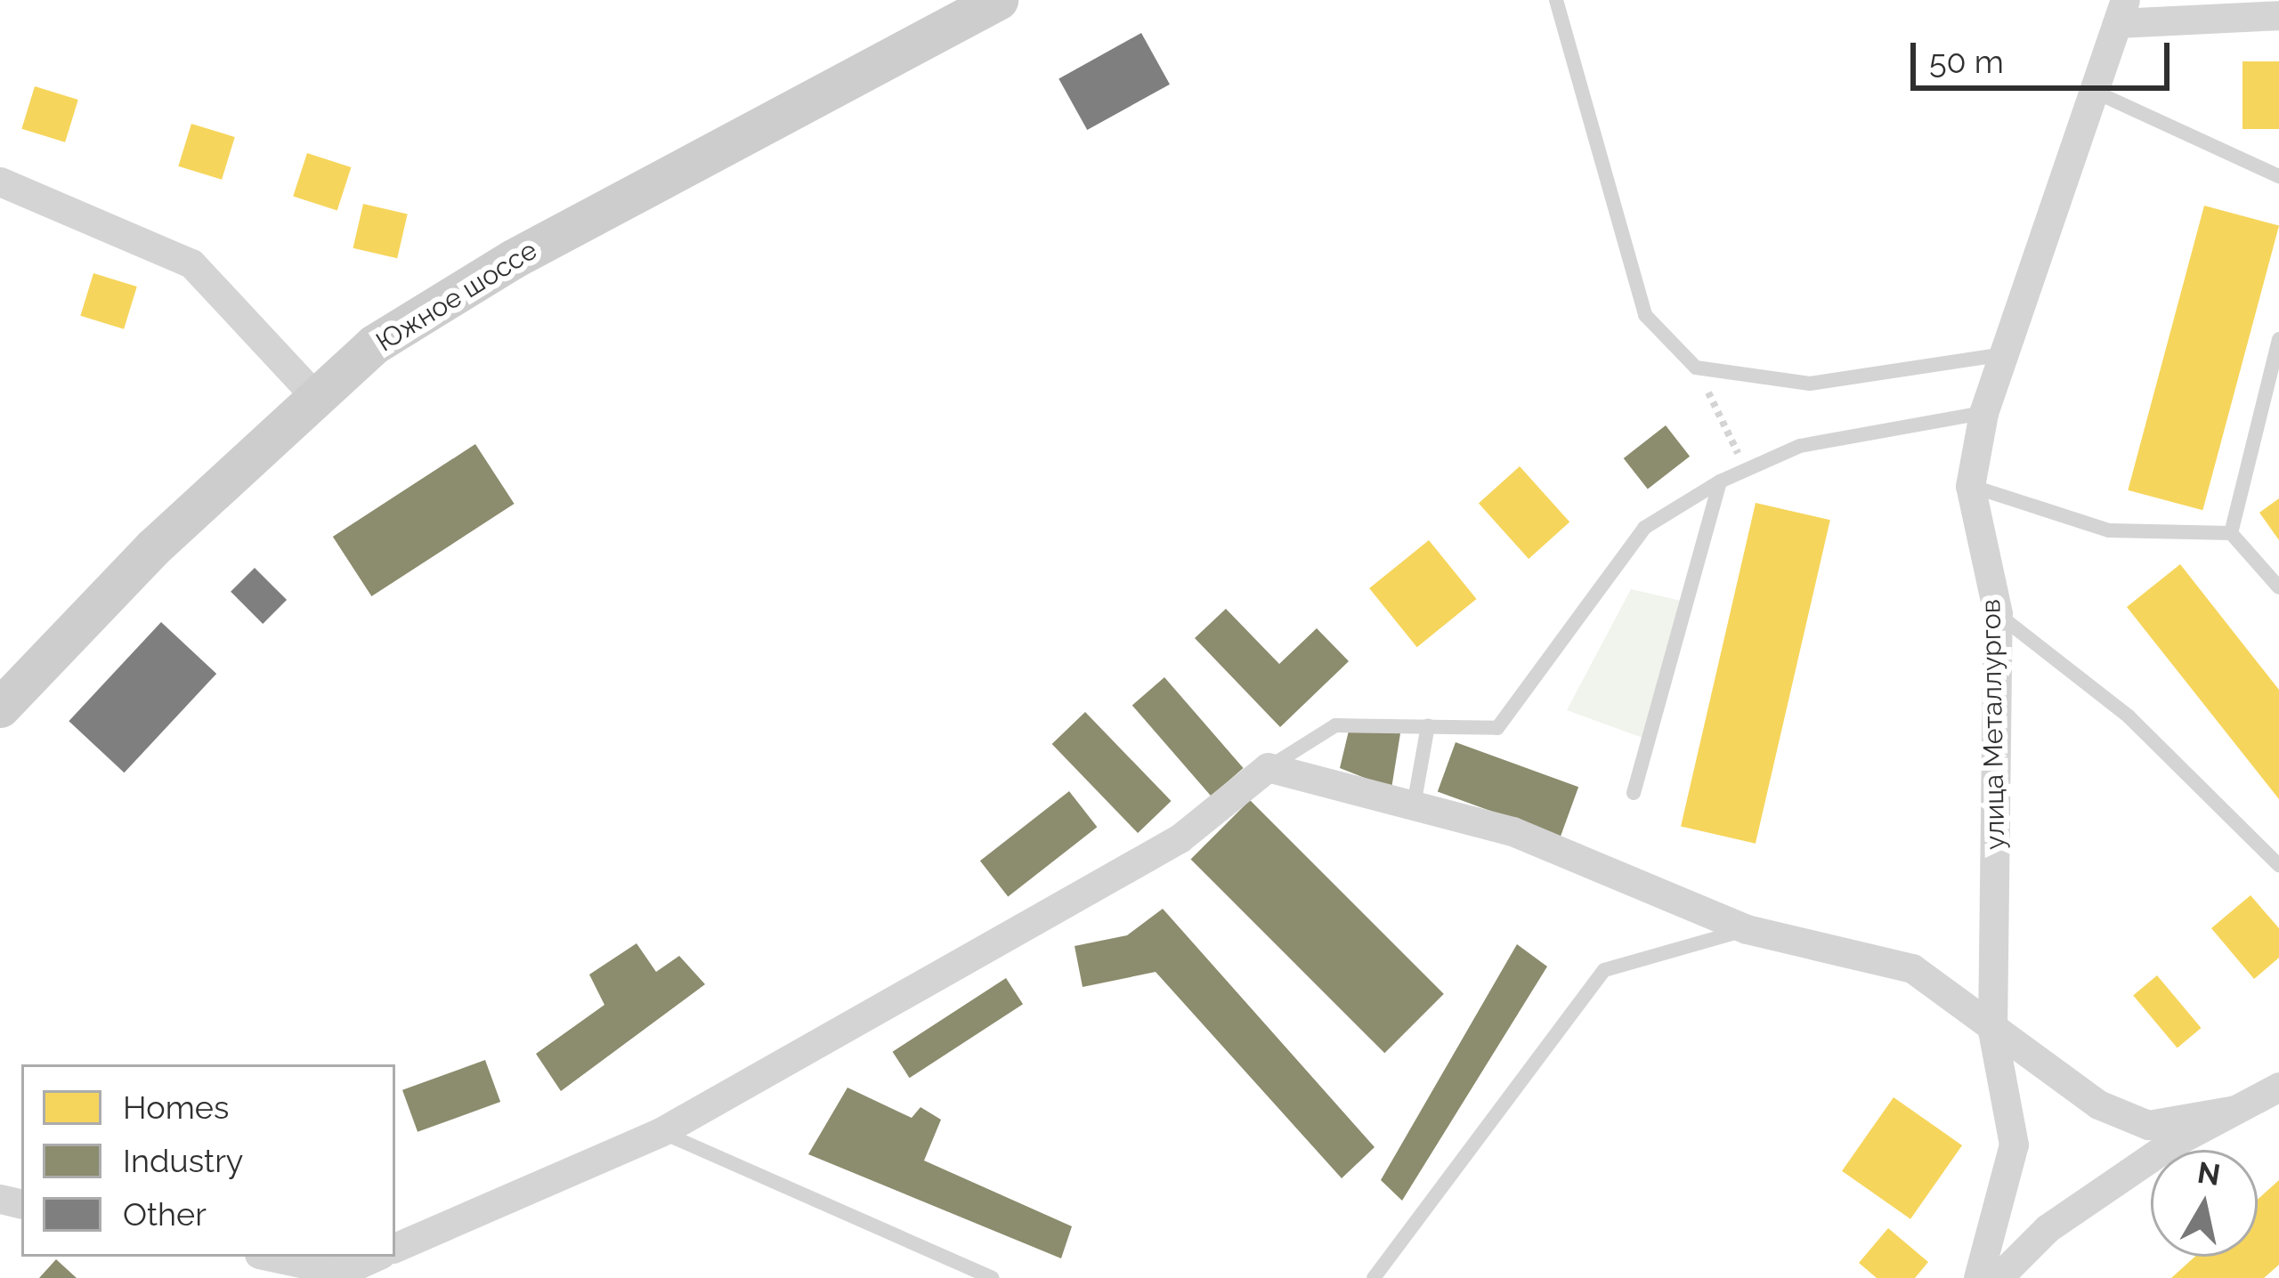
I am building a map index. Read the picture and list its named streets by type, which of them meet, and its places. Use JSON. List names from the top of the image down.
{
  "streets": {
    "street": ["Южное шоссе", "улица Металлургов"]
  },
  "legend": ["Homes", "Industry", "Other"],
  "scale_bar": "50 m",
  "north": "top"
}
